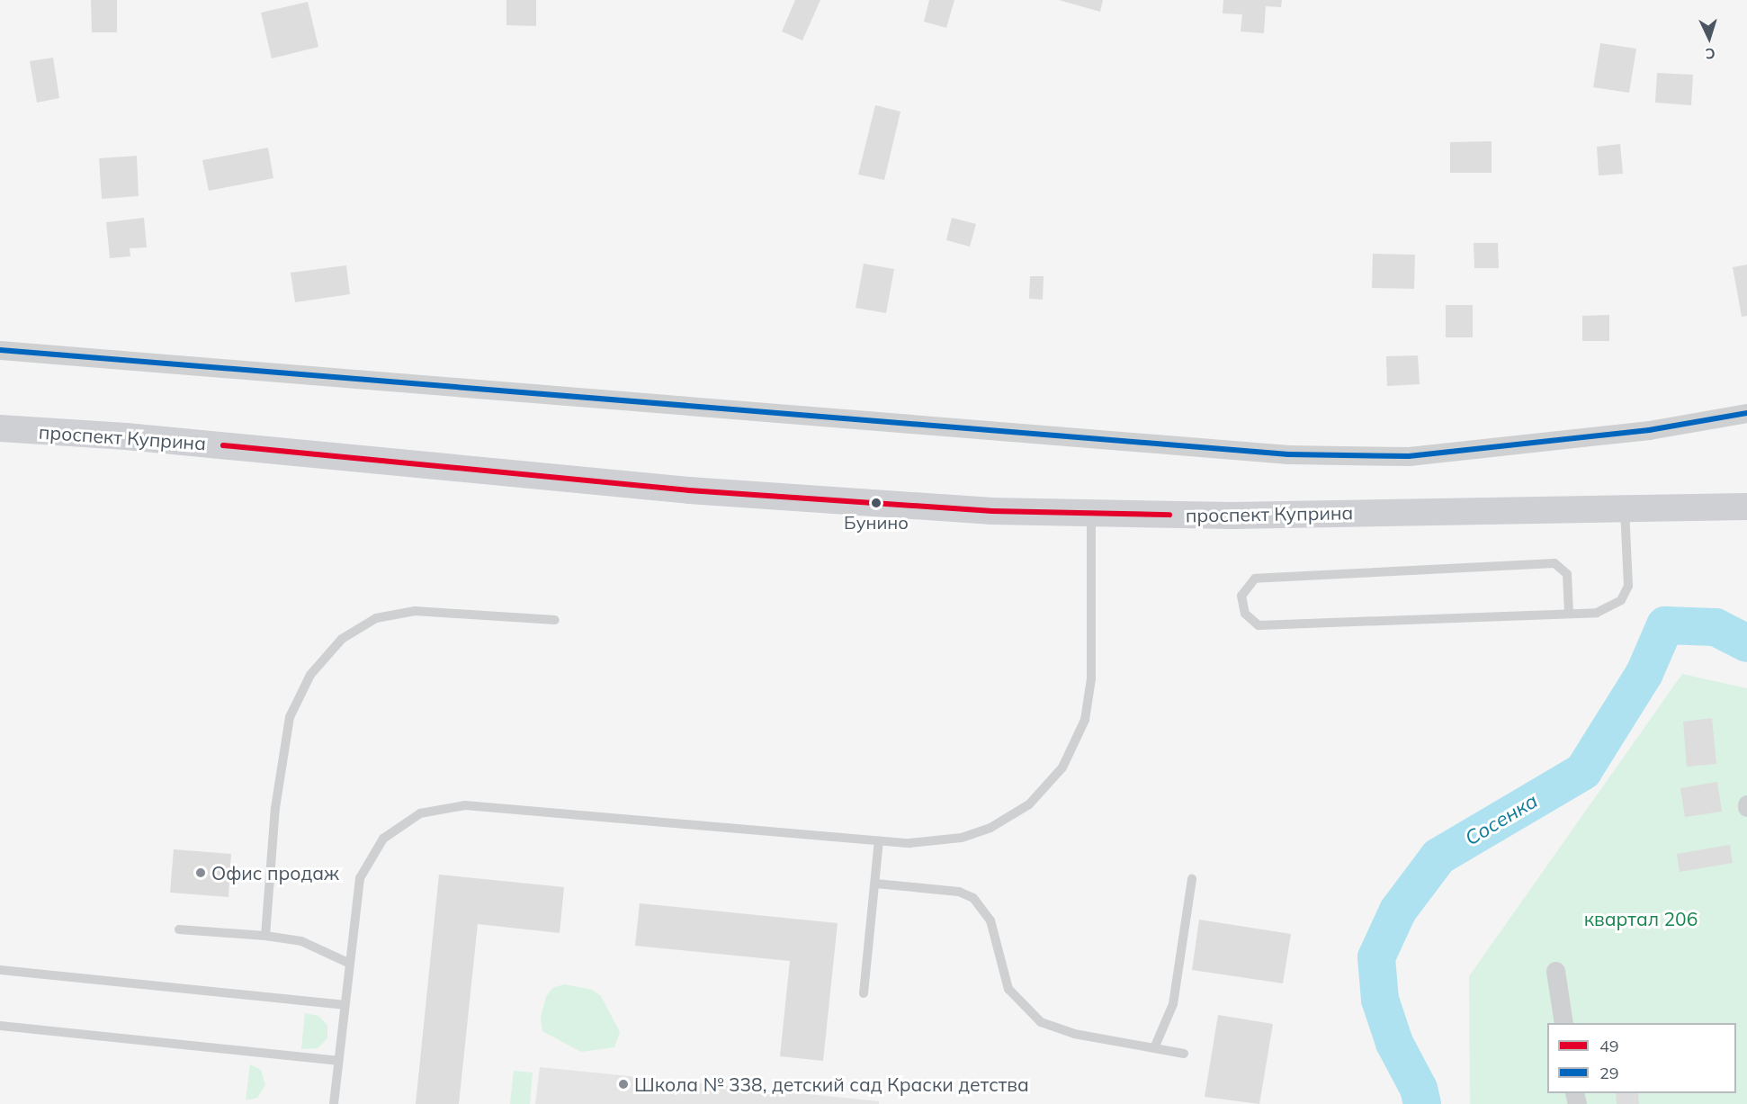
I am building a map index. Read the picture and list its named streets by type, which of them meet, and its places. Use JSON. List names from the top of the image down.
{
  "streets": {
    "main road": ["проспект Куприна"]
  },
  "water": ["Сосенка"],
  "parks": ["квартал 206"],
  "places": ["Бунино", "Офис продаж", "Школа № 338, детский сад Краски детства"],
  "lines": ["transit line 29", "transit line 49"],
  "legend": ["49", "29"],
  "north": "bottom"
}
